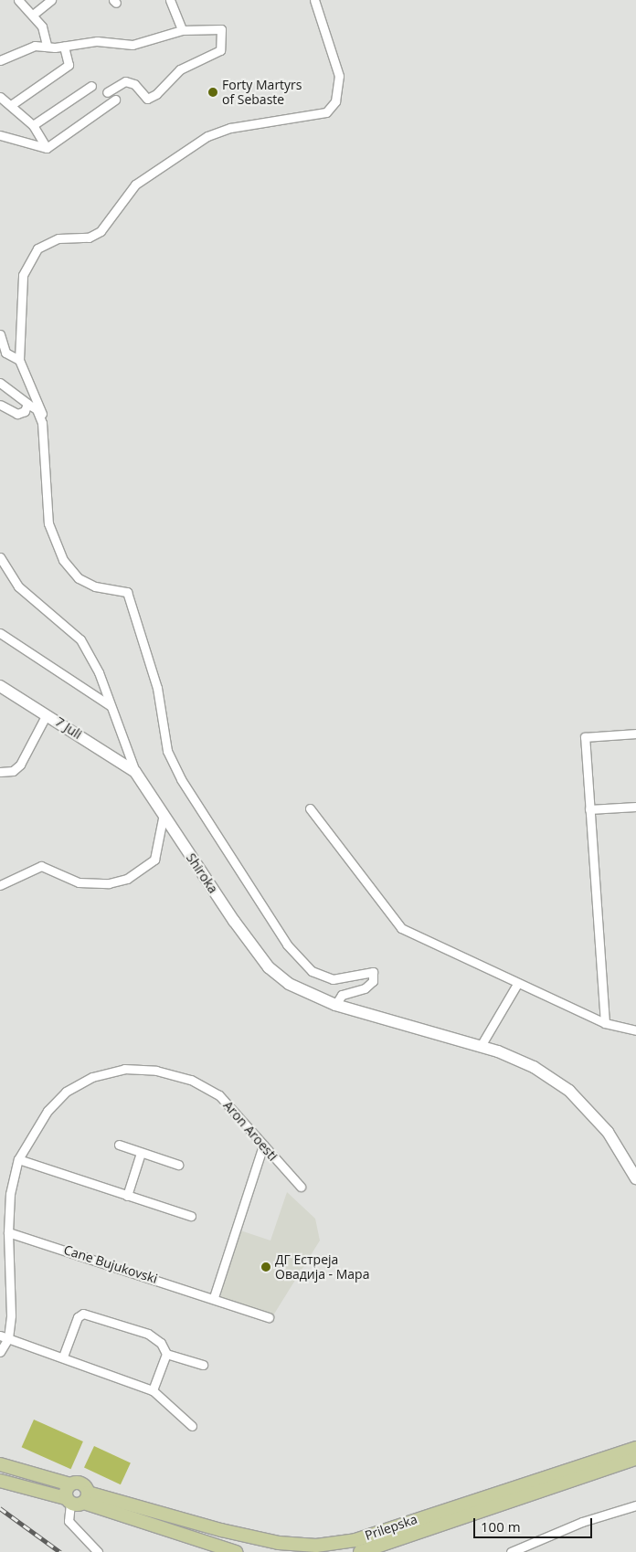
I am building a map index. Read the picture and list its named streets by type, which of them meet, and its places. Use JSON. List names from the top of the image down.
{
  "streets": {
    "main road": ["Prilepska"],
    "street": [
      "7 Juli",
      "Shiroka",
      "Aron Aroesti",
      "Cane Bujukovski"
    ]
  },
  "crossings": [
    ["7 Juli", "Shiroka"],
    ["Aron Aroesti", "Cane Bujukovski"]
  ],
  "places": ["Forty Martyrs of Sebaste", "ДГ Естреја Овадија - Мара"],
  "scale_bar": "100 m"
}
